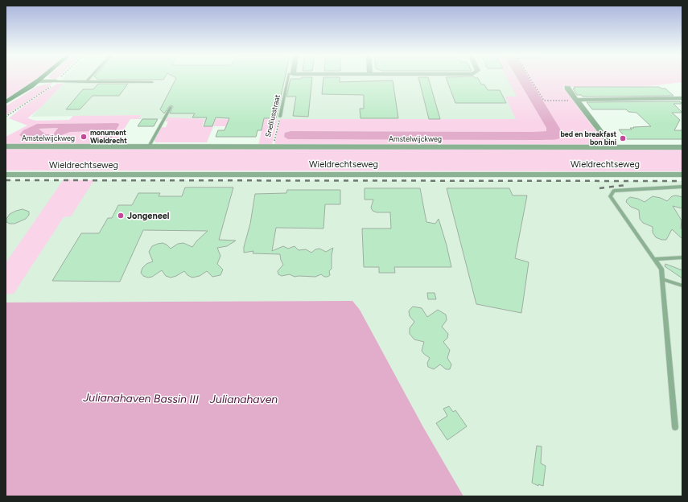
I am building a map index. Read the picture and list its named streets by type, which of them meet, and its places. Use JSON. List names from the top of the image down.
{
  "streets": {
    "street": ["Amstelwijckweg", "Wieldrechtseweg"],
    "lane": ["Snelliusstraat"]
  },
  "crossings": [
    ["Snelliusstraat", "Amstelwijckweg"]
  ],
  "water": ["Julianahaven Bassin III", "Julianahaven"],
  "places": ["monument Wieldrecht", "bed en breakfast bon bini", "Jongeneel"]
}
